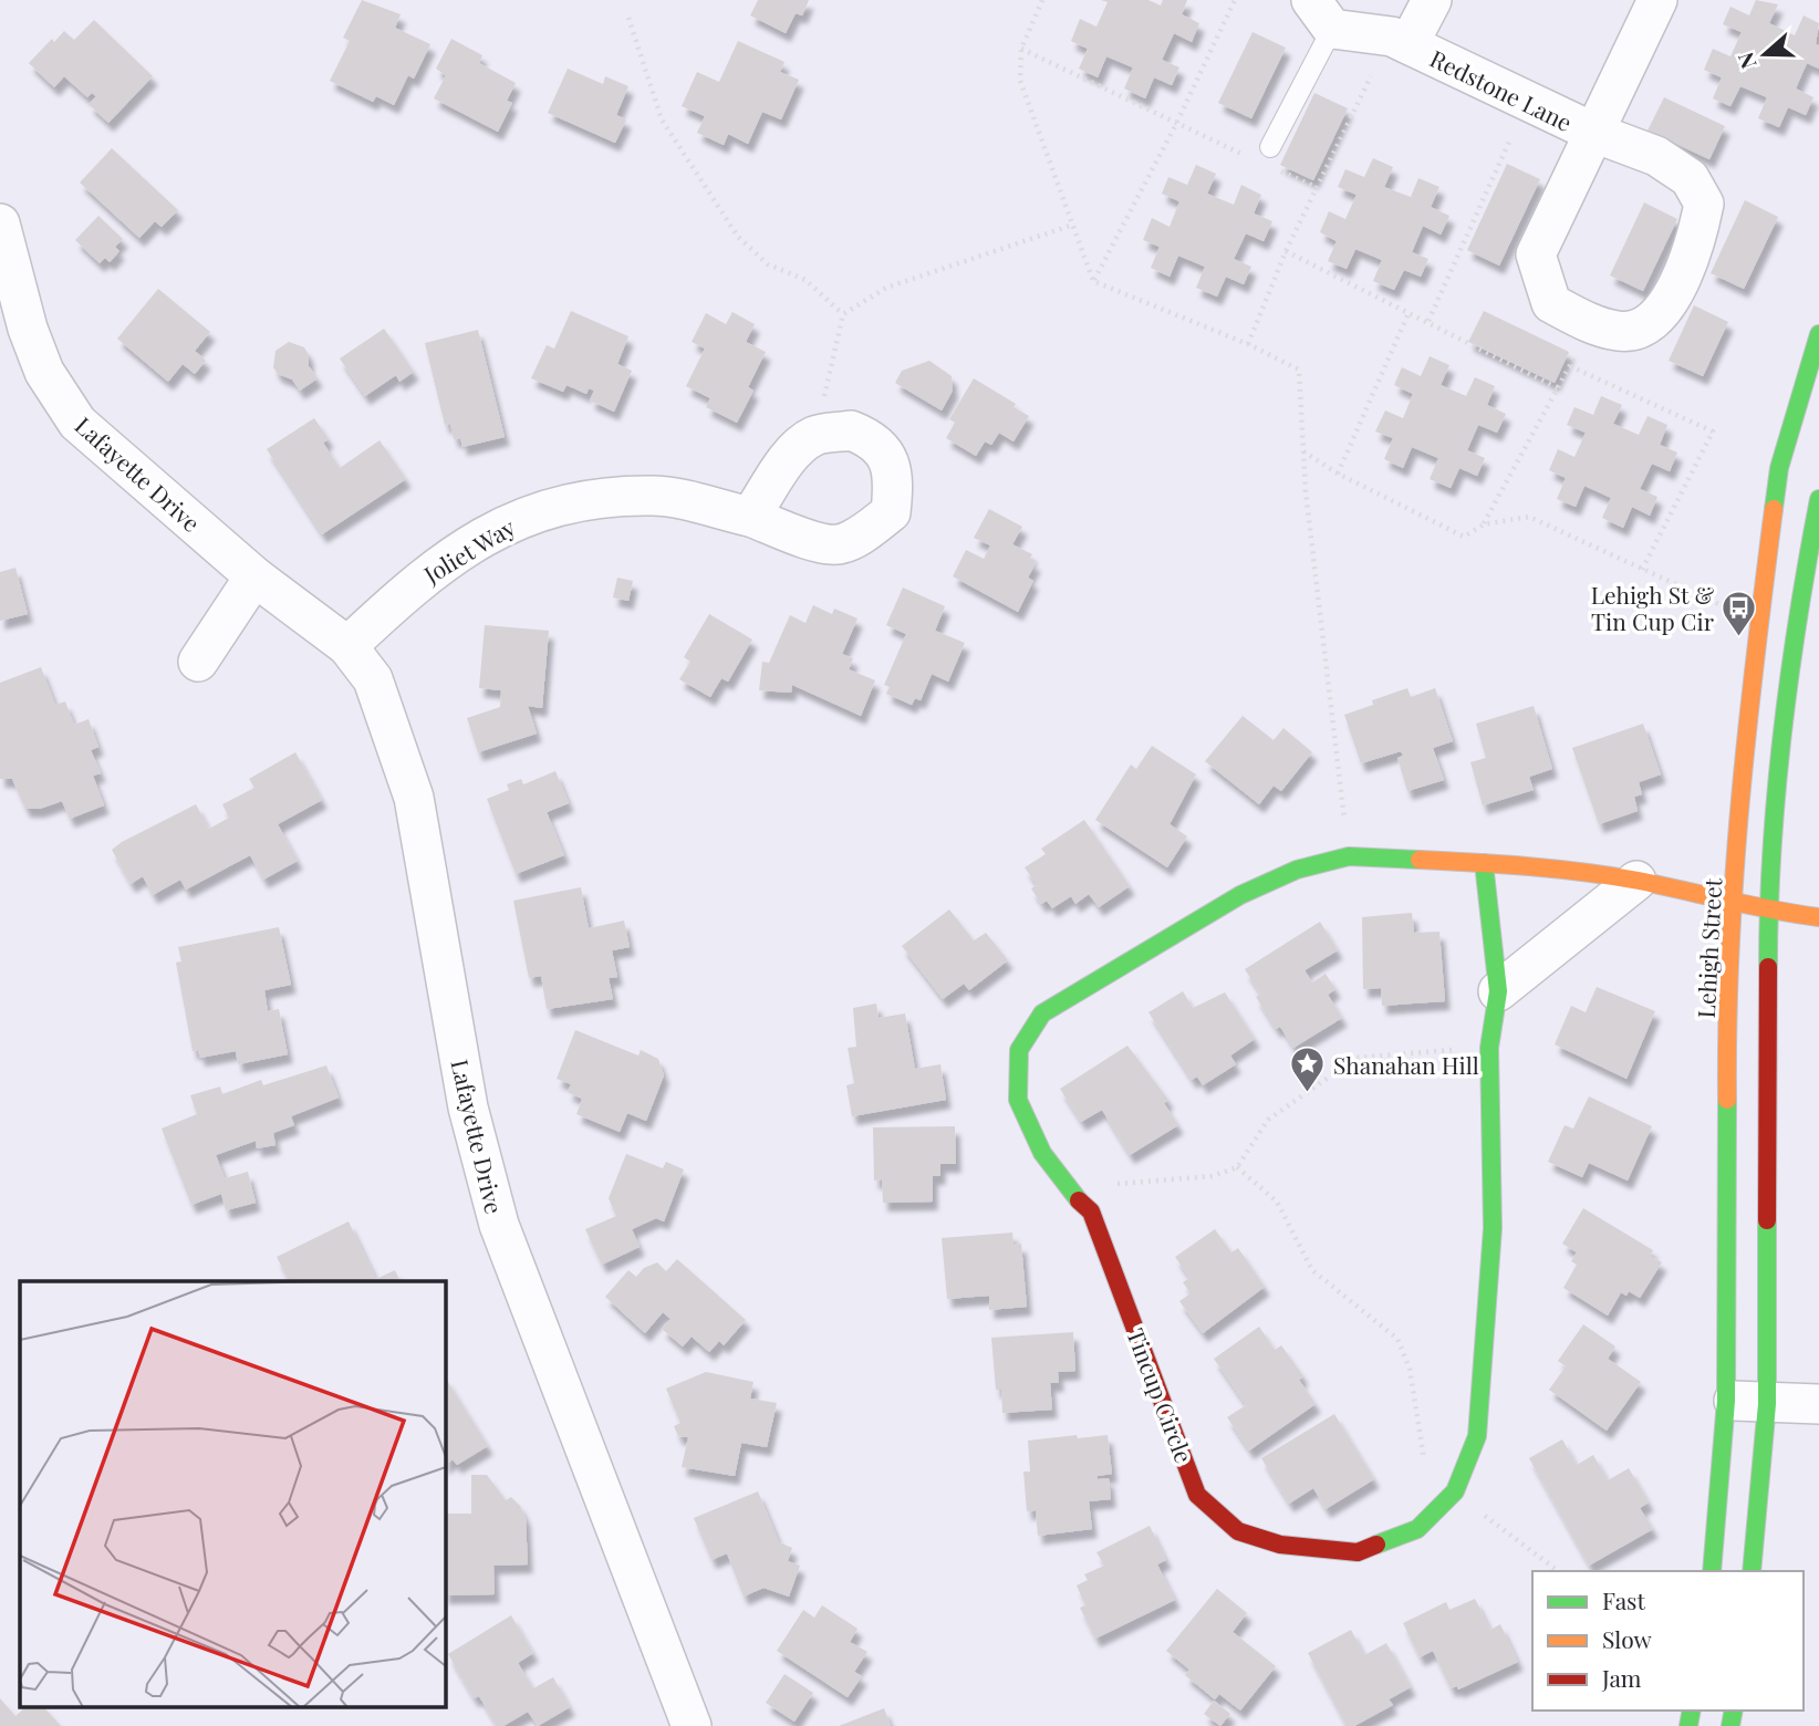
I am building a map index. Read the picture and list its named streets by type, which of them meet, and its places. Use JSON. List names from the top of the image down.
{
  "streets": {
    "street": [
      "Redstone Lane",
      "Lafayette Drive",
      "Joliet Way",
      "Lehigh Street",
      "Tincup Circle"
    ]
  },
  "crossings": [
    ["Lafayette Drive", "Joliet Way"],
    ["Lehigh Street", "Tincup Circle"]
  ],
  "places": {
    "bus stop": ["Lehigh St & Tin Cup Cir"],
    "place": ["Shanahan Hill"]
  },
  "legend": ["Fast", "Slow", "Jam"],
  "north": "left"
}
